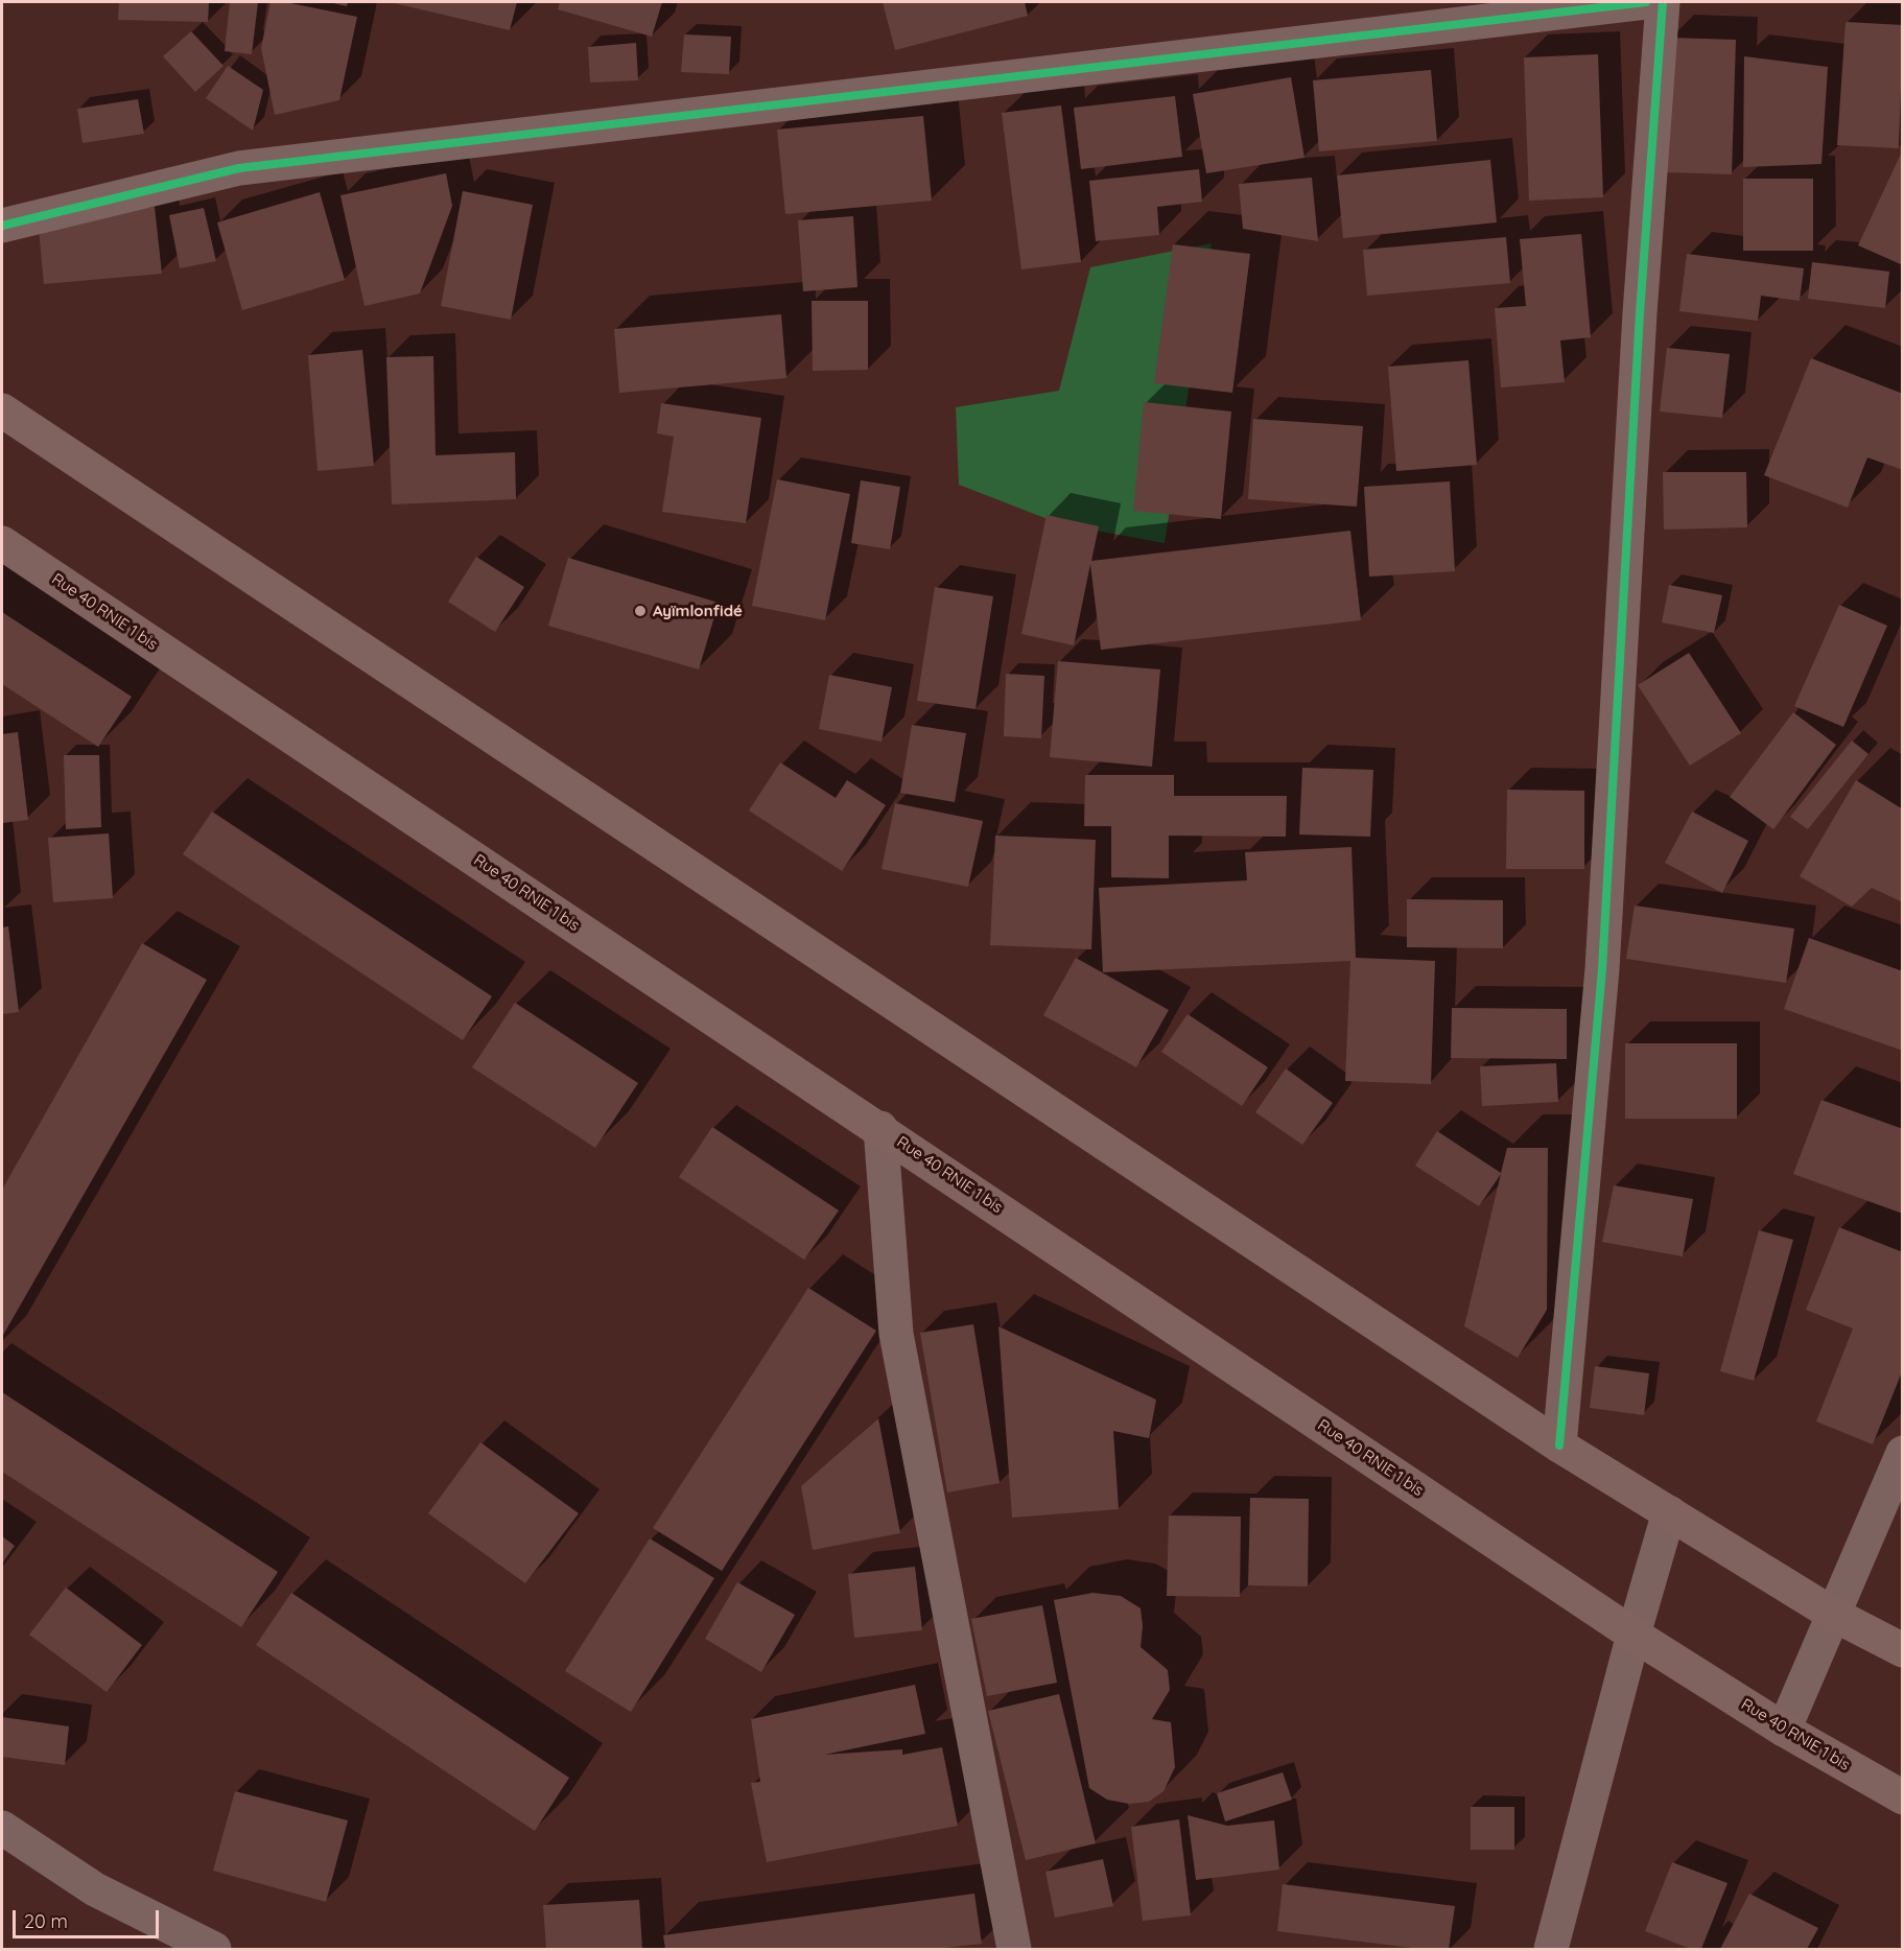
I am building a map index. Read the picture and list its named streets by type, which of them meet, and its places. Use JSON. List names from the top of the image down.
{
  "streets": {
    "main road": ["Rue 40 RNIE 1 bis"]
  },
  "places": ["Ayïmlonfidé"],
  "scale_bar": "20 m"
}
